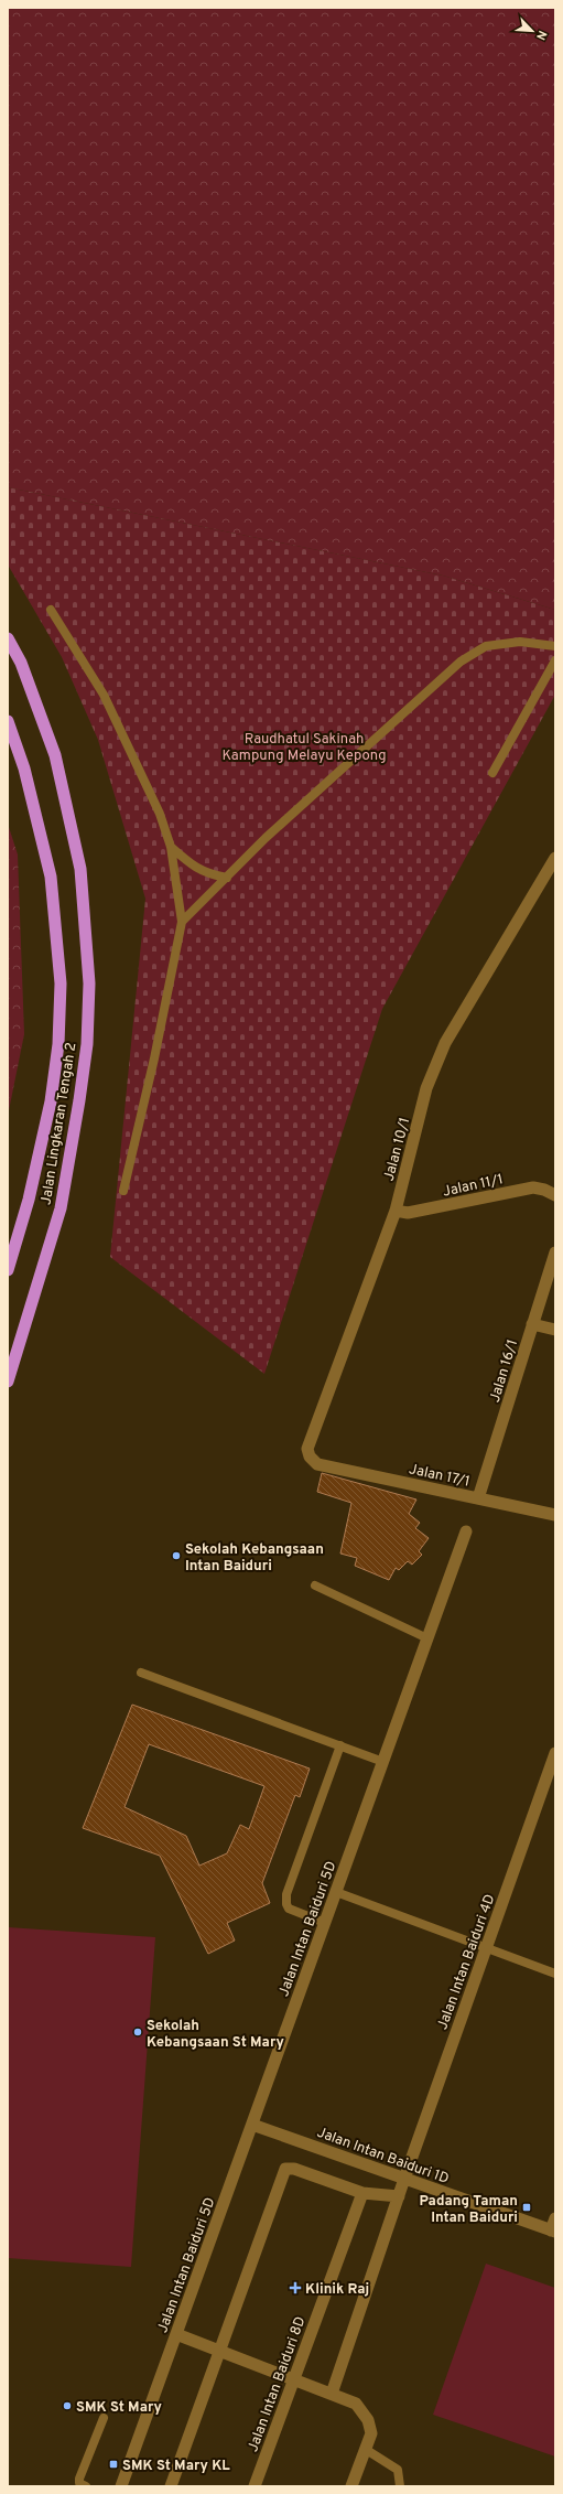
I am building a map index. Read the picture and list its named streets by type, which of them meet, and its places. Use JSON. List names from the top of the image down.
{
  "streets": {
    "highway": ["Jalan Lingkaran Tengah 2"],
    "street": [
      "Jalan 10/1",
      "Jalan 11/1",
      "Jalan 16/1",
      "Jalan 17/1",
      "Jalan Intan Baiduri 5D",
      "Jalan Intan Baiduri 4D",
      "Jalan Intan Baiduri 1D",
      "Jalan Intan Baiduri 8D"
    ]
  },
  "crossings": [
    ["Jalan 10/1", "Jalan 11/1"],
    ["Jalan 10/1", "Jalan 17/1"],
    ["Jalan 16/1", "Jalan 17/1"],
    ["Jalan Intan Baiduri 5D", "Jalan Intan Baiduri 1D"],
    ["Jalan Intan Baiduri 4D", "Jalan Intan Baiduri 1D"]
  ],
  "parks": ["Raudhatul Sakinah Kampung Melayu Kepong"],
  "places": {
    "other": ["Sekolah Kebangsaan Intan Baiduri", "Sekolah Kebangsaan St Mary", "SMK St Mary"],
    "transit": ["Padang Taman Intan Baiduri", "SMK St Mary KL"],
    "health": ["Klinik Raj"]
  },
  "north": "bottom right"
}
